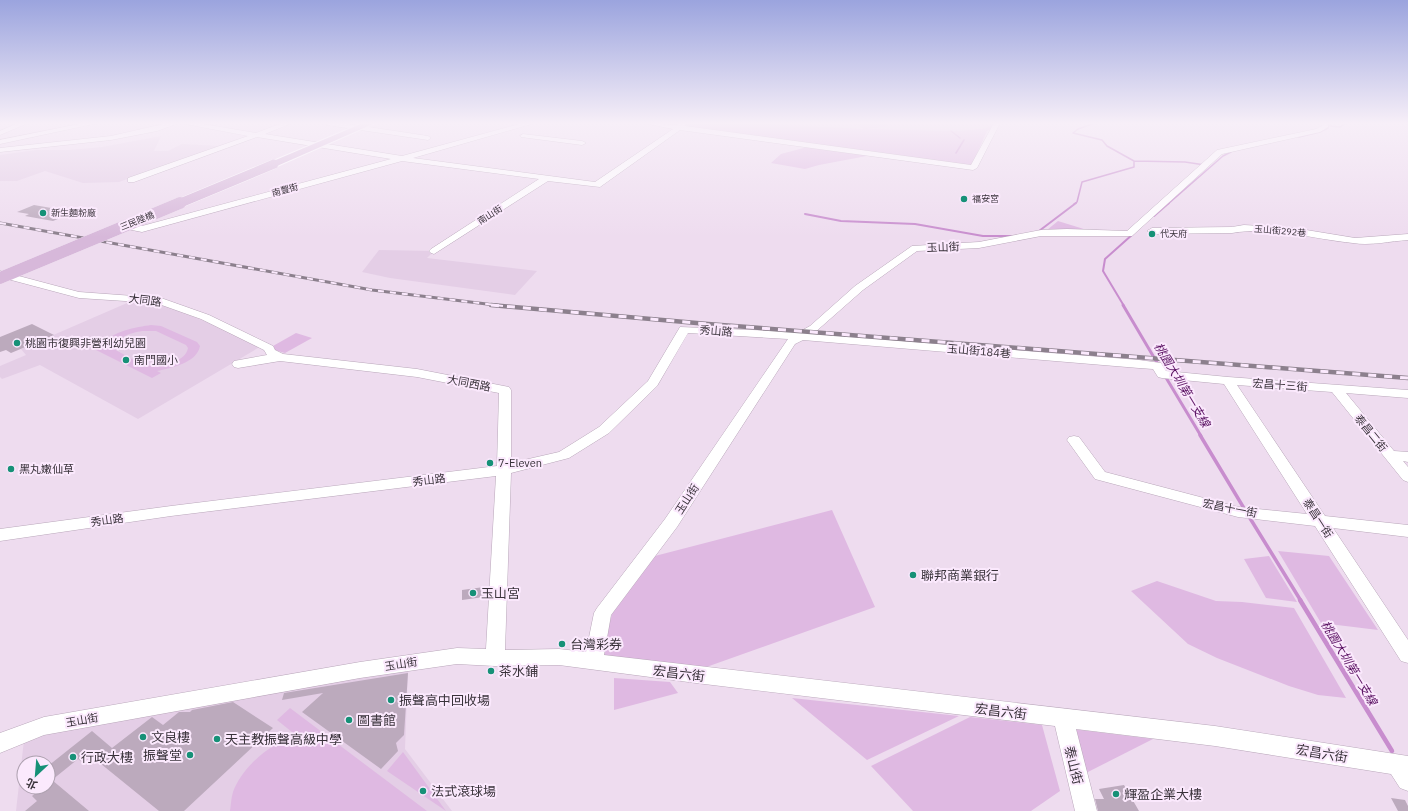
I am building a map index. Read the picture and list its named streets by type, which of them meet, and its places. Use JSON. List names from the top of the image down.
{
  "streets": {
    "main road": ["三民陸橋"],
    "street": [
      "南豐街",
      "南山街",
      "玉山街292巷",
      "玉山街",
      "大同路",
      "秀山路",
      "玉山街184巷",
      "大同西路",
      "宏昌十三街",
      "泰昌二街",
      "宏昌十一街",
      "泰昌一街",
      "宏昌六街",
      "泰山街"
    ]
  },
  "crossings": [
    ["玉山街", "秀山路"],
    ["玉山街", "玉山街184巷"],
    ["玉山街", "大同西路"],
    ["玉山街", "宏昌六街"],
    ["大同路", "大同西路"],
    ["秀山路", "玉山街184巷"],
    ["秀山路", "大同西路"],
    ["玉山街184巷", "宏昌十三街"],
    ["宏昌十三街", "泰昌二街"],
    ["宏昌十三街", "泰昌一街"],
    ["宏昌十一街", "泰昌一街"],
    ["宏昌六街", "泰山街"]
  ],
  "water": ["桃園大圳第一支線"],
  "places": [
    "福安宮",
    "新生麵粉廠",
    "代天府",
    "桃園市復興非營利幼兒園",
    "南門國小",
    "7-Eleven",
    "黑丸嫩仙草",
    "聯邦商業銀行",
    "玉山宮",
    "台灣彩券",
    "茶水鋪",
    "振聲高中回收場",
    "圖書館",
    "文良樓",
    "天主教振聲高級中學",
    "振聲堂",
    "行政大樓",
    "法式滾球場",
    "輝盈企業大樓"
  ],
  "north": "bottom left"
}
